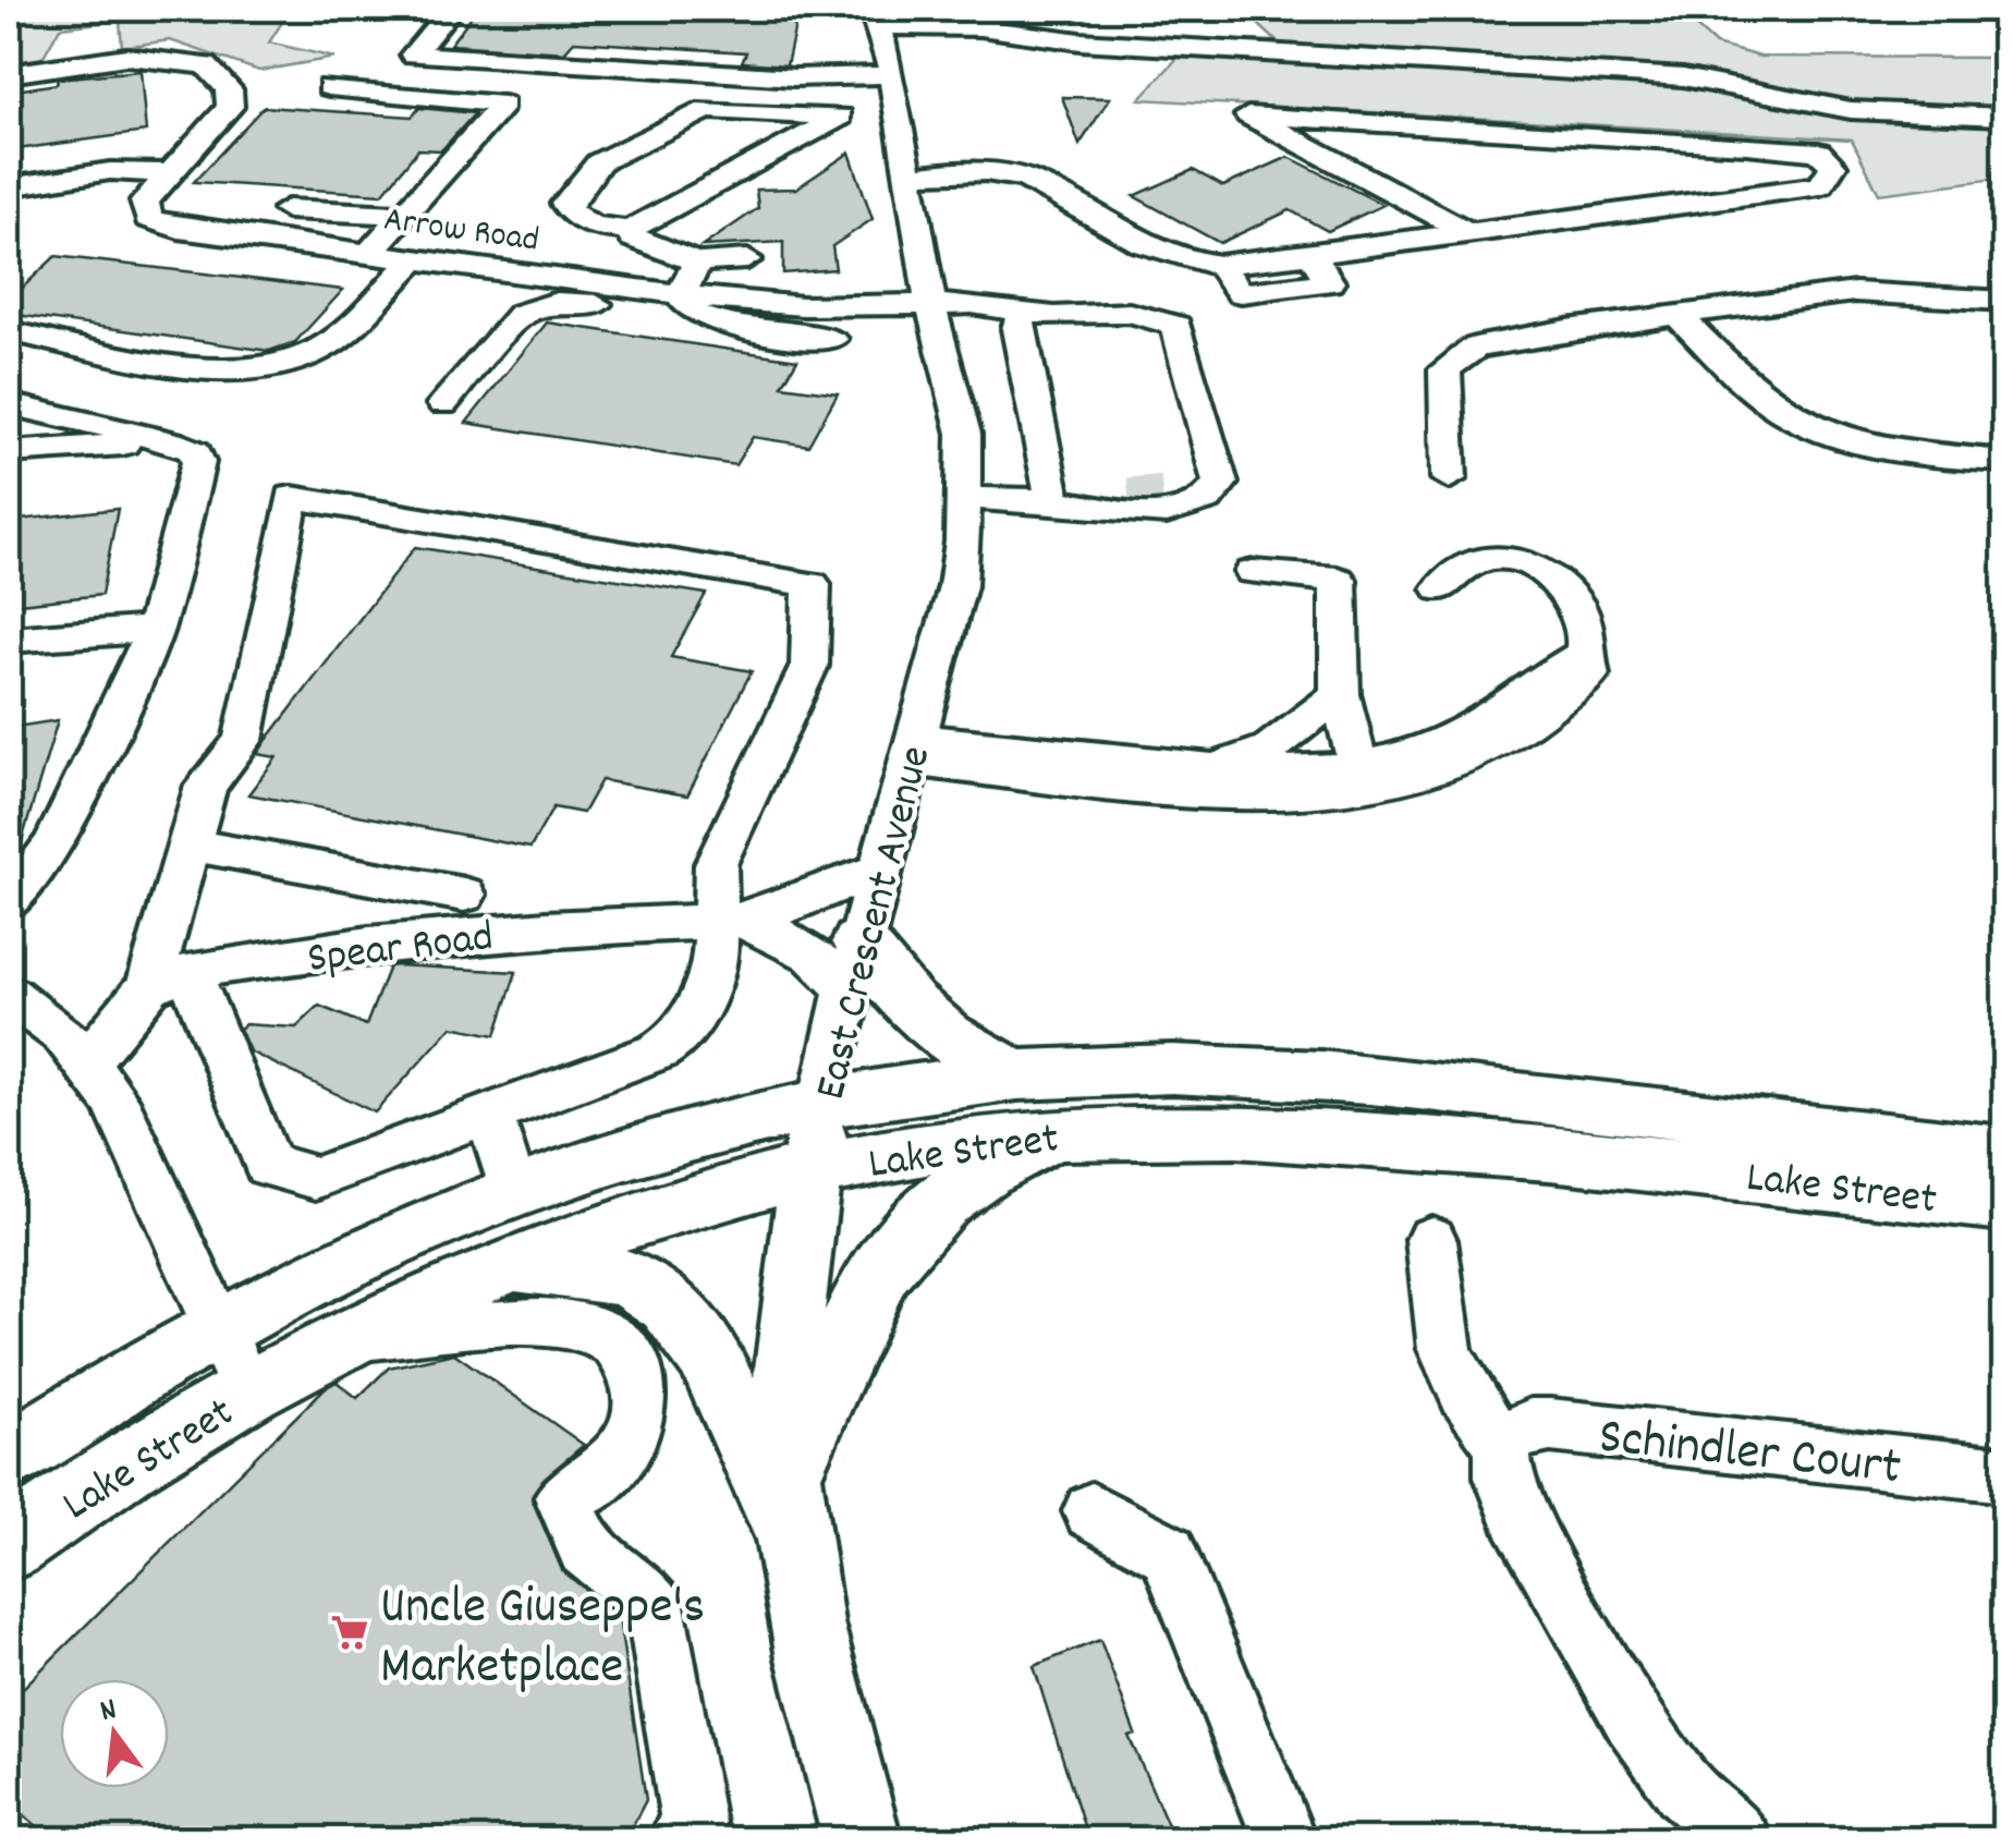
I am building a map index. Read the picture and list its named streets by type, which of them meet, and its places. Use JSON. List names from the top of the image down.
{
  "streets": {
    "main road": ["East Crescent Avenue", "Lake Street"],
    "street": ["Arrow Road", "Spear Road", "Schindler Court"]
  },
  "crossings": [
    ["Arrow Road", "East Crescent Avenue"],
    ["East Crescent Avenue", "Lake Street"]
  ],
  "places": {
    "supermarket": ["Uncle Giuseppe's Marketplace"]
  },
  "north": "top"
}
